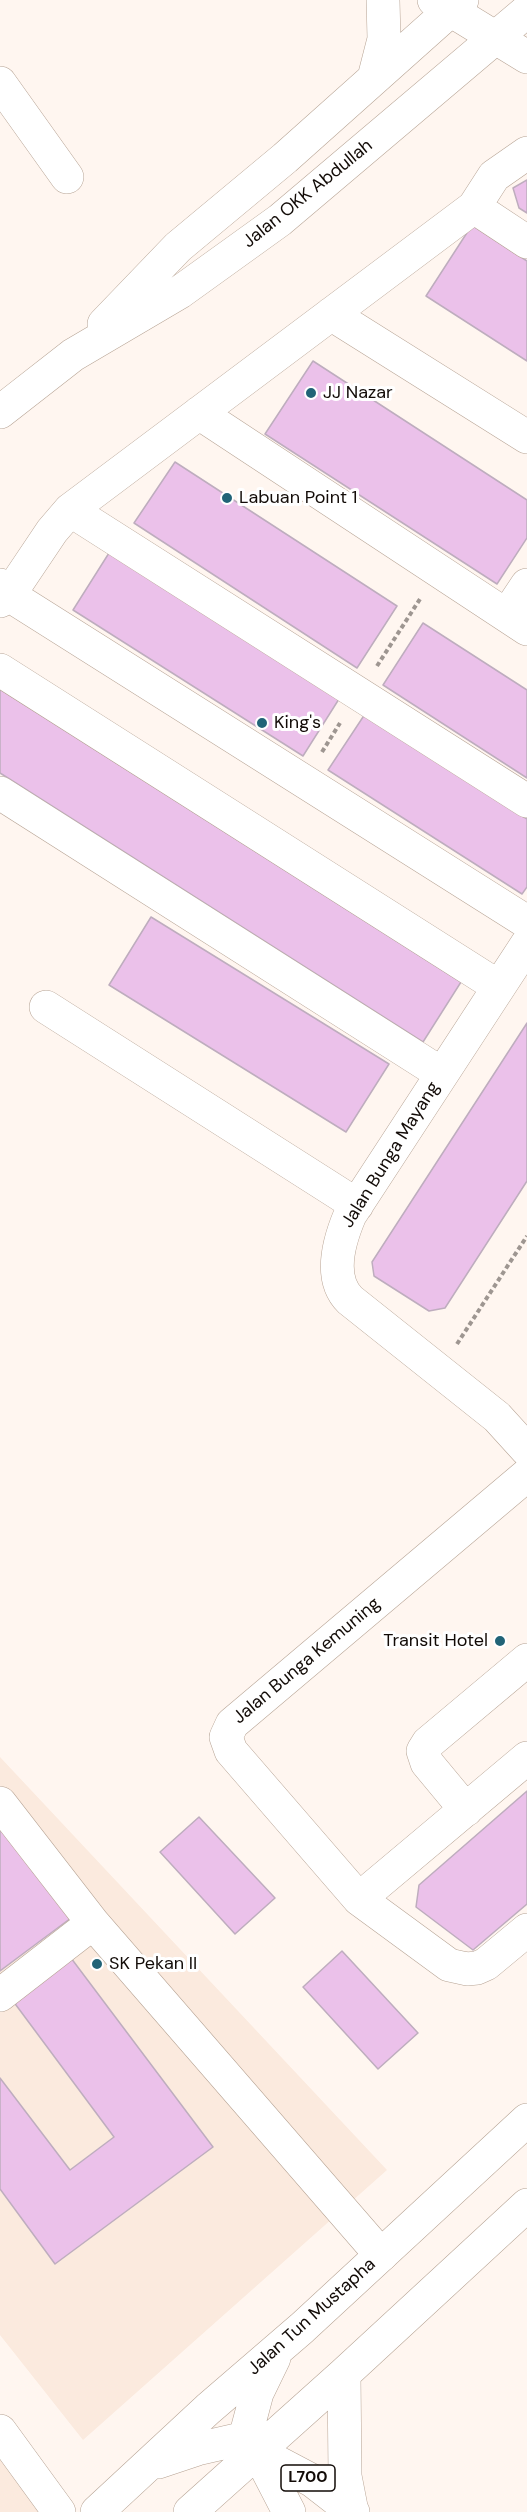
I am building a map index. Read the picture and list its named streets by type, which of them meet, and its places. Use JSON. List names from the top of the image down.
{
  "streets": {
    "street": [
      "Jalan OKK Abdullah",
      "Jalan Bunga Mayang",
      "Jalan Bunga Kemuning",
      "Jalan Tun Mustapha",
      "L700"
    ]
  },
  "places": [
    "JJ Nazar",
    "Labuan Point 1",
    "King's",
    "Transit Hotel",
    "SK Pekan II"
  ]
}
